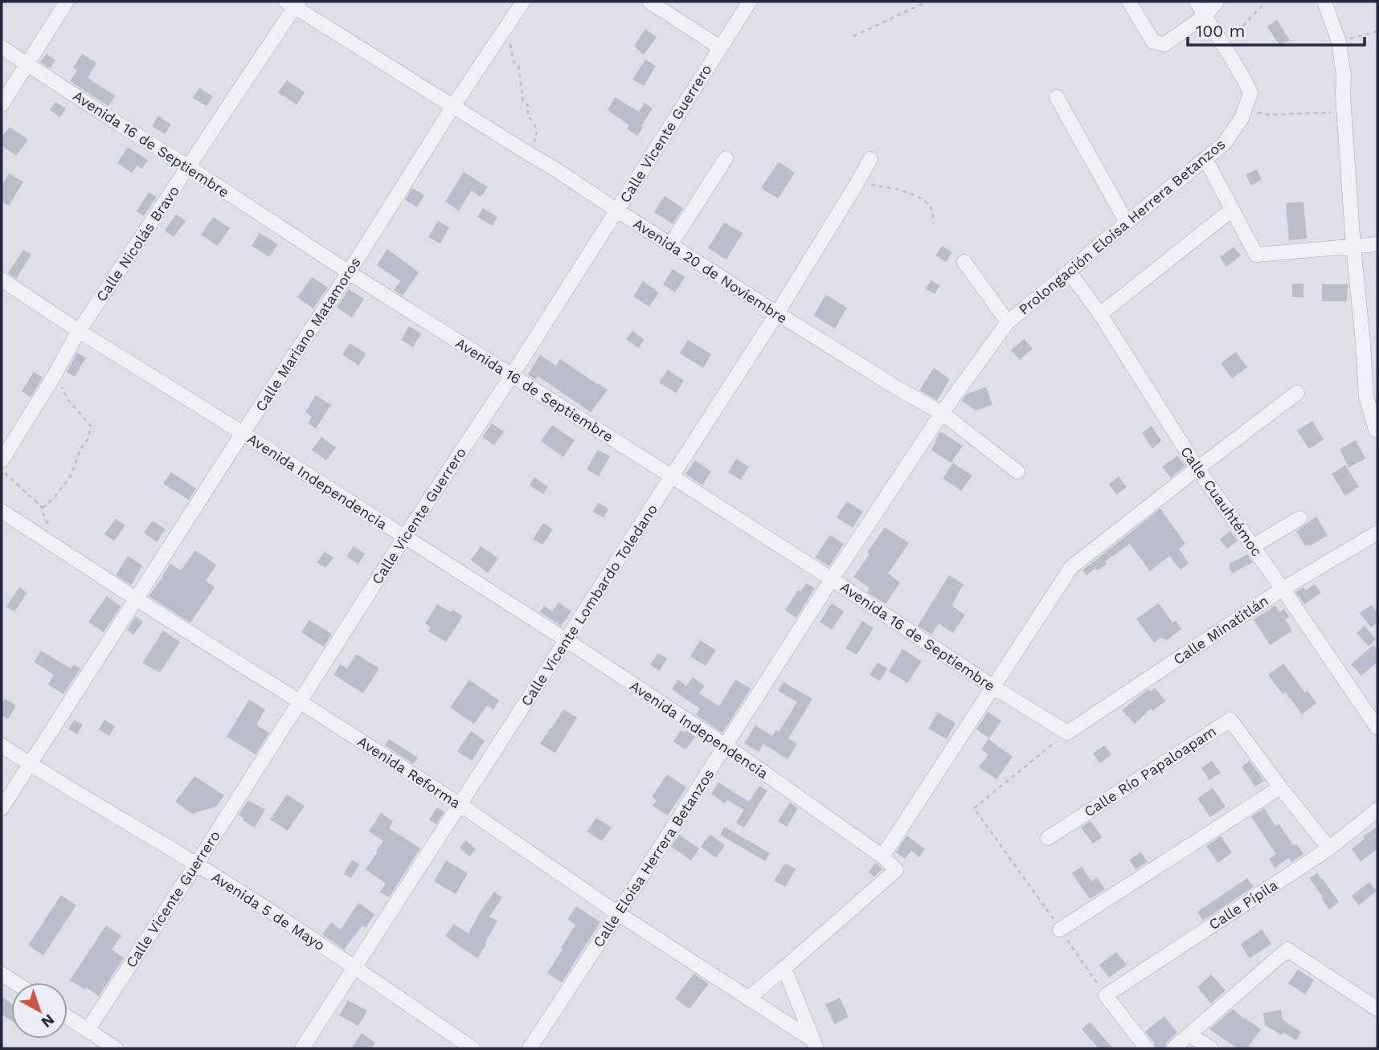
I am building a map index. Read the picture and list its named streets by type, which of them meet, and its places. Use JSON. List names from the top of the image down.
{
  "streets": {
    "street": [
      "Calle Vicente Guerrero",
      "Avenida 16 de Septiembre",
      "Prolongación Eloísa Herrera Betanzos",
      "Calle Nicolás Bravo",
      "Avenida 20 de Noviembre",
      "Calle Mariano Matamoros",
      "Avenida Independencia",
      "Calle Cuauhtémoc",
      "Calle Vicente Lombardo Toledano",
      "Calle Minatitlán",
      "Calle Río Papaloapam",
      "Avenida Reforma",
      "Calle Eloísa Herrera Betanzos",
      "Calle Pípila",
      "Avenida 5 de Mayo"
    ]
  },
  "crossings": [
    ["Calle Vicente Guerrero", "Avenida 16 de Septiembre"],
    ["Calle Vicente Guerrero", "Avenida 20 de Noviembre"],
    ["Calle Vicente Guerrero", "Avenida Independencia"],
    ["Calle Vicente Guerrero", "Avenida Reforma"],
    ["Calle Vicente Guerrero", "Avenida 5 de Mayo"],
    ["Avenida 16 de Septiembre", "Calle Nicolás Bravo"],
    ["Avenida 16 de Septiembre", "Calle Mariano Matamoros"],
    ["Avenida 16 de Septiembre", "Calle Vicente Lombardo Toledano"],
    ["Avenida 16 de Septiembre", "Calle Minatitlán"],
    ["Avenida 16 de Septiembre", "Calle Eloísa Herrera Betanzos"],
    ["Prolongación Eloísa Herrera Betanzos", "Avenida 20 de Noviembre"],
    ["Prolongación Eloísa Herrera Betanzos", "Calle Cuauhtémoc"],
    ["Prolongación Eloísa Herrera Betanzos", "Calle Eloísa Herrera Betanzos"],
    ["Calle Nicolás Bravo", "Avenida 20 de Noviembre"],
    ["Calle Nicolás Bravo", "Avenida Independencia"],
    ["Avenida 20 de Noviembre", "Calle Mariano Matamoros"],
    ["Avenida 20 de Noviembre", "Calle Vicente Lombardo Toledano"],
    ["Avenida 20 de Noviembre", "Calle Eloísa Herrera Betanzos"],
    ["Calle Mariano Matamoros", "Avenida Independencia"],
    ["Calle Mariano Matamoros", "Avenida Reforma"],
    ["Calle Mariano Matamoros", "Avenida 5 de Mayo"],
    ["Avenida Independencia", "Calle Vicente Lombardo Toledano"],
    ["Avenida Independencia", "Calle Eloísa Herrera Betanzos"],
    ["Calle Cuauhtémoc", "Calle Minatitlán"],
    ["Calle Vicente Lombardo Toledano", "Avenida Reforma"],
    ["Calle Vicente Lombardo Toledano", "Avenida 5 de Mayo"],
    ["Calle Río Papaloapam", "Calle Pípila"],
    ["Avenida Reforma", "Calle Eloísa Herrera Betanzos"]
  ],
  "scale_bar": "100 m",
  "north": "bottom right"
}
